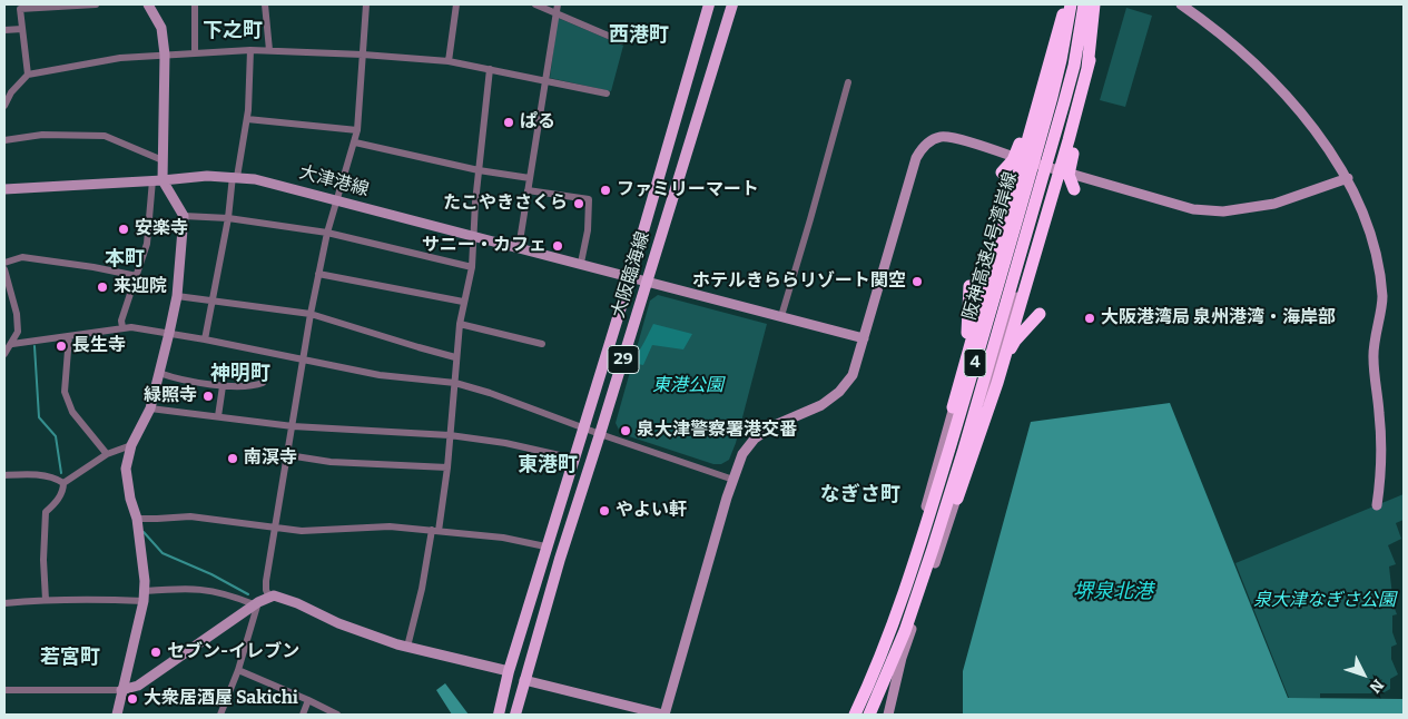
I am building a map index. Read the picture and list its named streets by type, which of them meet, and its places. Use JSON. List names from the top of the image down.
{
  "streets": {
    "highway": ["阪神高速4号湾岸線", "4"],
    "main road": ["大阪臨海線", "29"],
    "street": ["大津港線"]
  },
  "crossings": [
    ["大津港線", "大阪臨海線"]
  ],
  "districts": [
    "下之町",
    "西港町",
    "本町",
    "神明町",
    "東港町",
    "なぎさ町",
    "若宮町"
  ],
  "water": ["堺泉北港"],
  "parks": ["東港公園", "泉大津なぎさ公園"],
  "places": [
    "ぱる",
    "ファミリーマート",
    "たこやきさくら",
    "安楽寺",
    "サニー・カフェ",
    "ホテルきららリゾート関空",
    "来迎院",
    "大阪港湾局 泉州港湾・海岸部",
    "長生寺",
    "緑照寺",
    "泉大津警察署港交番",
    "南溟寺",
    "やよい軒",
    "セブン-イレブン",
    "大衆居酒屋 Sakichi"
  ],
  "north": "bottom right"
}
